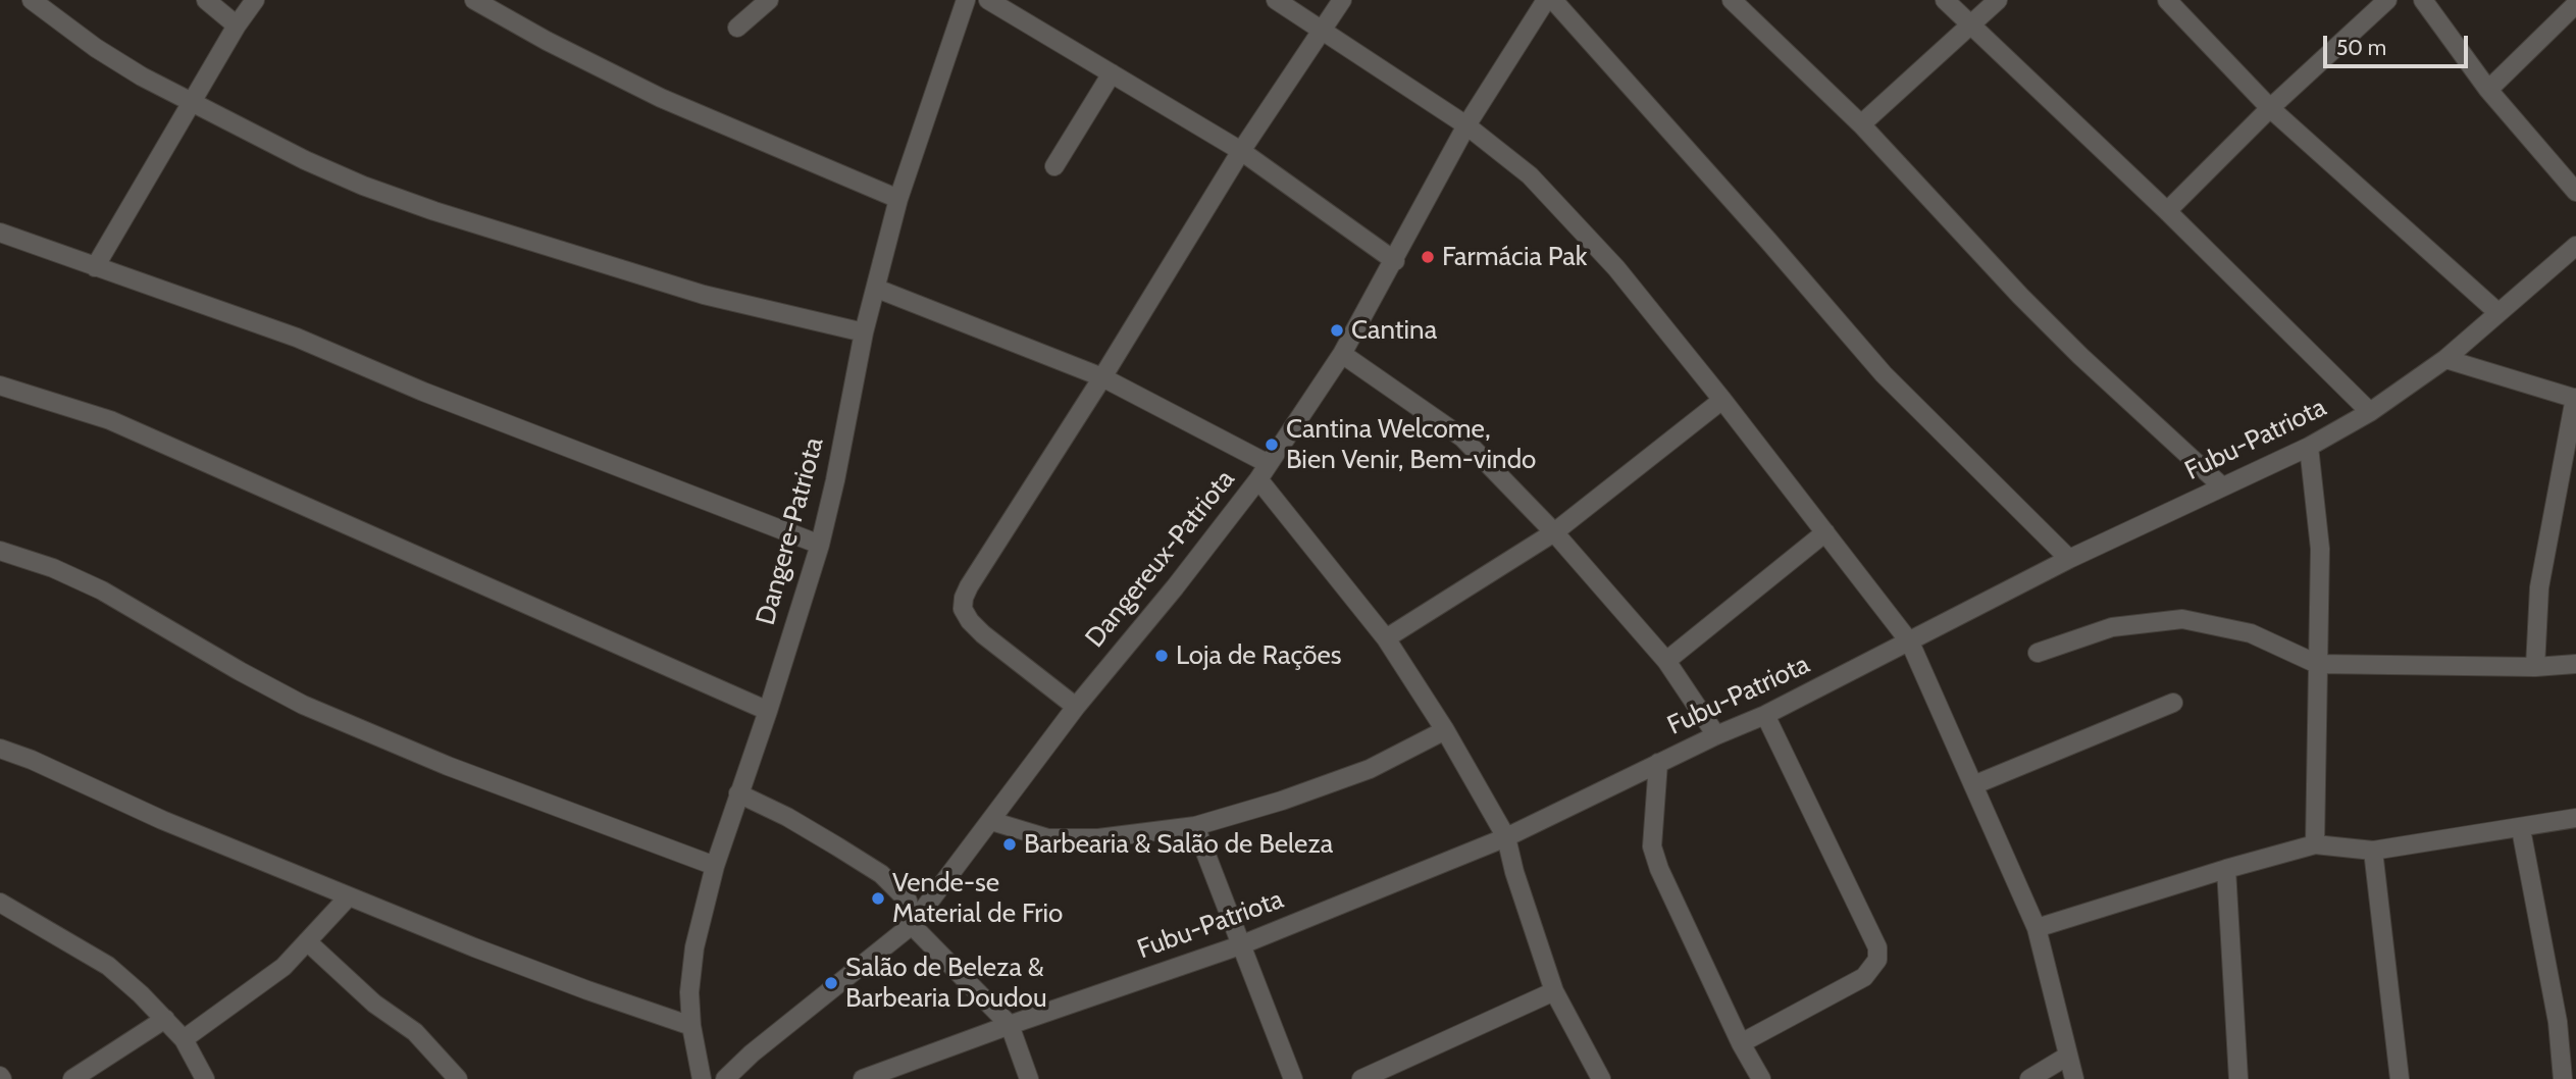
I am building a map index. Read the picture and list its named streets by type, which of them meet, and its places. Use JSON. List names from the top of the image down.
{
  "streets": {
    "street": ["Fubu-Patriota", "Dangere-Patriota", "Dangereux-Patriota"]
  },
  "places": [
    "Farmácia Pak",
    "Cantina",
    "Cantina Welcome, Bien Venir, Bem-vindo",
    "Loja de Rações",
    "Barbearia & Salão de Beleza",
    "Vende-se Material de Frio",
    "Salão de Beleza & Barbearia Doudou"
  ],
  "scale_bar": "50 m"
}
